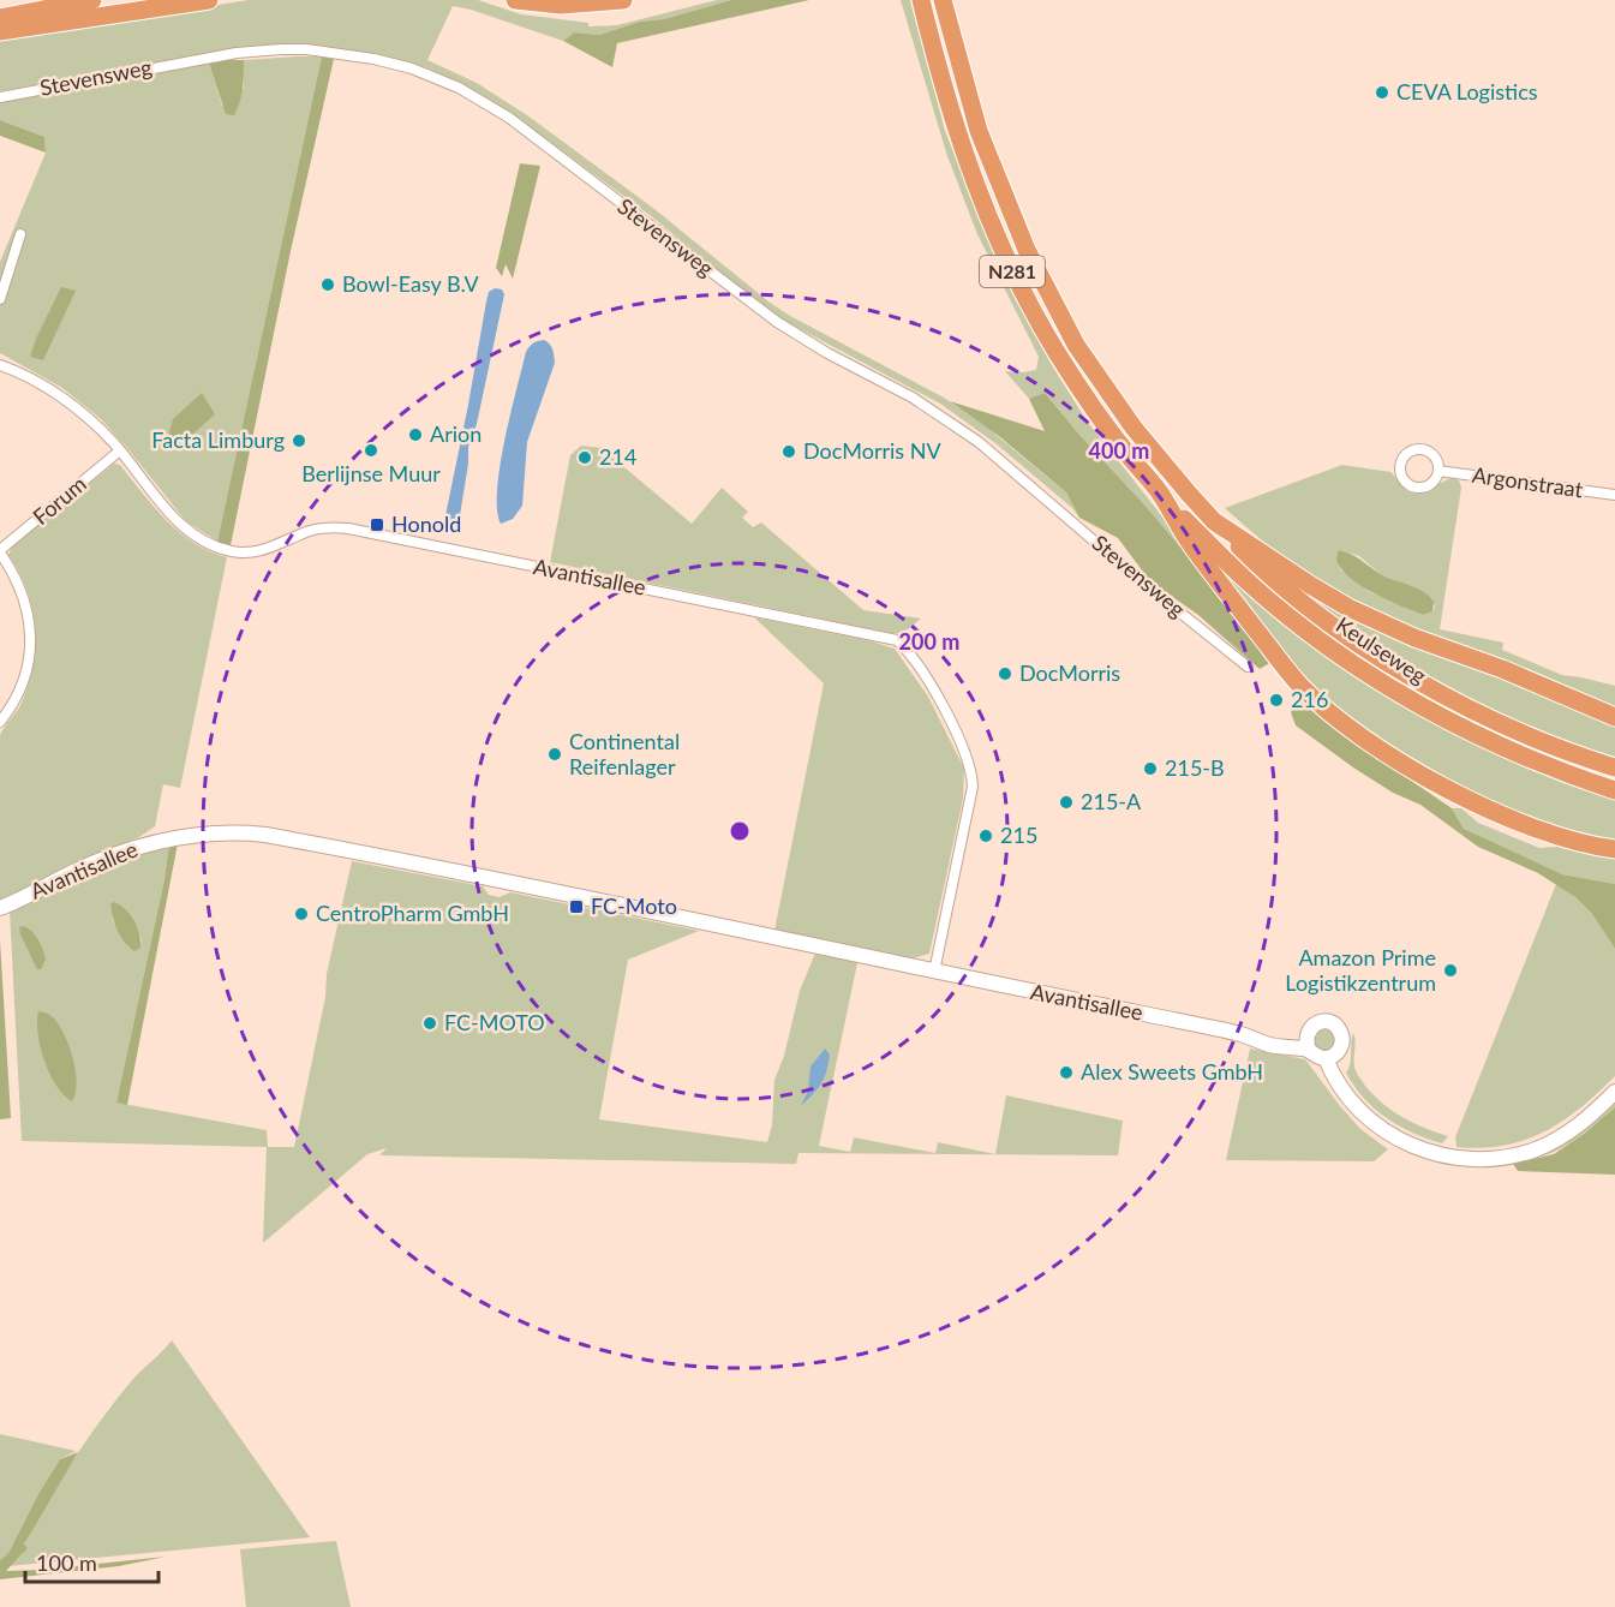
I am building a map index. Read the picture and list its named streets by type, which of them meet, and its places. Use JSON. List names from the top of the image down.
{
  "streets": {
    "highway": ["N281", "Keulseweg"],
    "street": [
      "Stevensweg",
      "Argonstraat",
      "Forum",
      "Avantisallee"
    ]
  },
  "crossings": [
    ["N281", "Keulseweg"],
    ["Forum", "Avantisallee"]
  ],
  "places": {
    "other": [
      "CEVA Logistics",
      "Bowl-Easy B.V",
      "Arion",
      "Facta Limburg",
      "Berlijnse Muur",
      "DocMorris NV",
      "214",
      "DocMorris",
      "216",
      "Continental Reifenlager",
      "215-B",
      "215-A",
      "215",
      "CentroPharm GmbH",
      "Amazon Prime Logistikzentrum",
      "FC-MOTO",
      "Alex Sweets GmbH"
    ],
    "transit": ["Honold", "FC-Moto"]
  },
  "scale_bar": "100 m",
  "rings": ["400 m", "200 m"]
}
